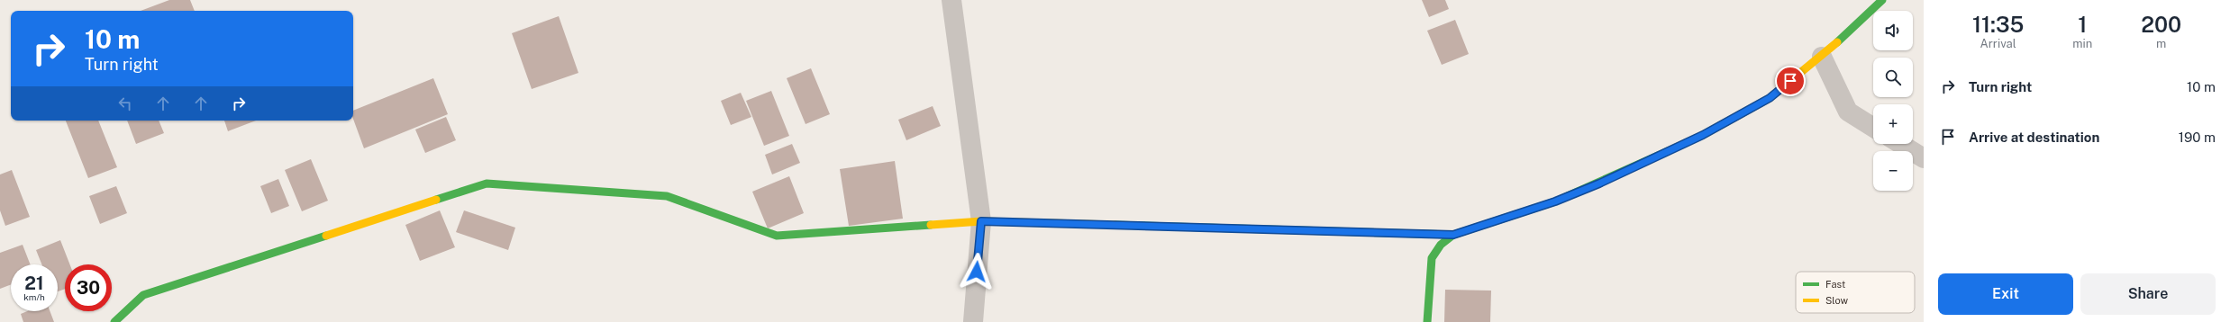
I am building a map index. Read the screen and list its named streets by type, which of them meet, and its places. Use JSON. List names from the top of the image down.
{
  "legend": ["Fast", "Slow"],
  "page": {
    "eta": [
      "11:35",
      "Arrival",
      "1",
      "min",
      "200",
      "m"
    ],
    "map_buttons": ["+", "−"],
    "turn": ["10 m", "Turn right"],
    "list": [
      {
        "name": "Turn right",
        "value": "10 m"
      },
      {
        "name": "Arrive at destination",
        "value": "190 m"
      }
    ],
    "speed": "21 km/h",
    "limit": "30",
    "buttons": ["Exit", "Share"]
  }
}
